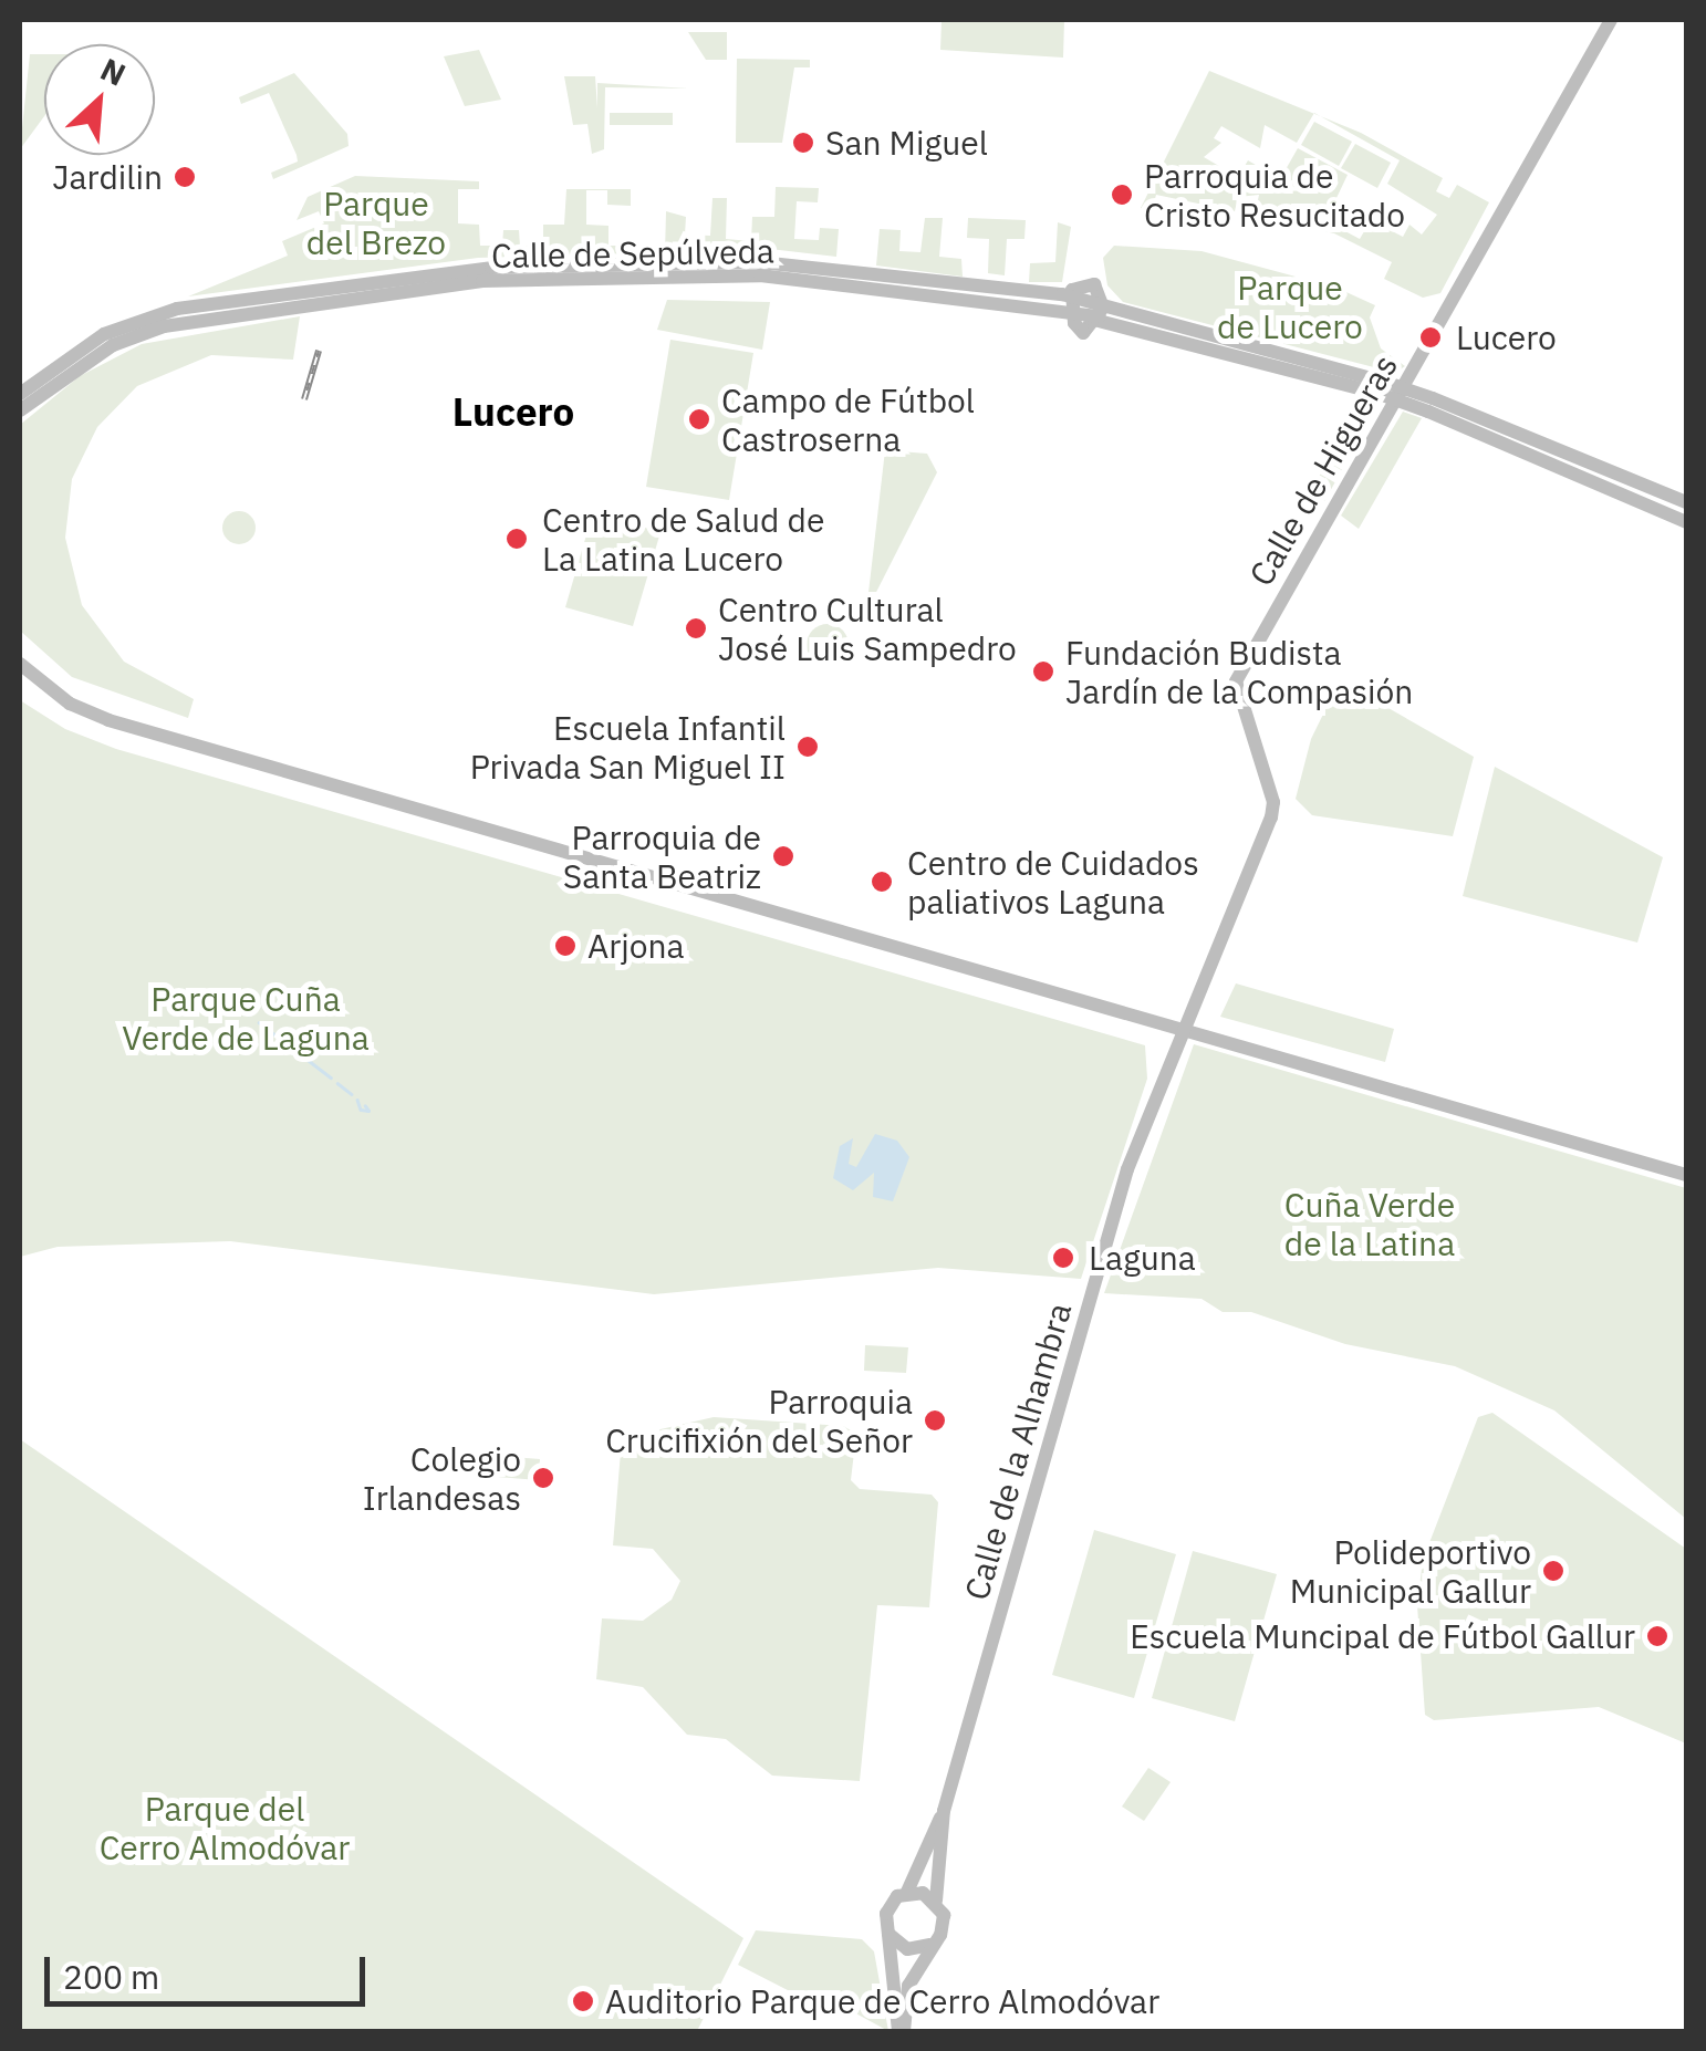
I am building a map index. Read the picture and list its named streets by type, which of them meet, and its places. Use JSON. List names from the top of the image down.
{
  "streets": {
    "street": ["Calle de Sepúlveda", "Calle de Higueras", "Calle de la Alhambra"]
  },
  "crossings": [
    ["Calle de Higueras", "Calle de la Alhambra"]
  ],
  "districts": ["Lucero"],
  "parks": [
    "Parque del Brezo",
    "Parque de Lucero",
    "Parque Cuña Verde de Laguna",
    "Cuña Verde de la Latina",
    "Parque del Cerro Almodóvar"
  ],
  "places": [
    "San Miguel",
    "Jardilin",
    "Parroquia de Cristo Resucitado",
    "Lucero",
    "Campo de Fútbol Castroserna",
    "Centro de Salud de La Latina Lucero",
    "Centro Cultural José Luis Sampedro",
    "Fundación Budista Jardín de la Compasión",
    "Escuela Infantil Privada San Miguel II",
    "Parroquia de Santa Beatriz",
    "Centro de Cuidados paliativos Laguna",
    "Arjona",
    "Laguna",
    "Parroquia Crucifixión del Señor",
    "Colegio Irlandesas",
    "Polideportivo Municipal Gallur",
    "Escuela Muncipal de Fútbol Gallur",
    "Auditorio Parque de Cerro Almodóvar"
  ],
  "scale_bar": "200 m",
  "north": "top right"
}
